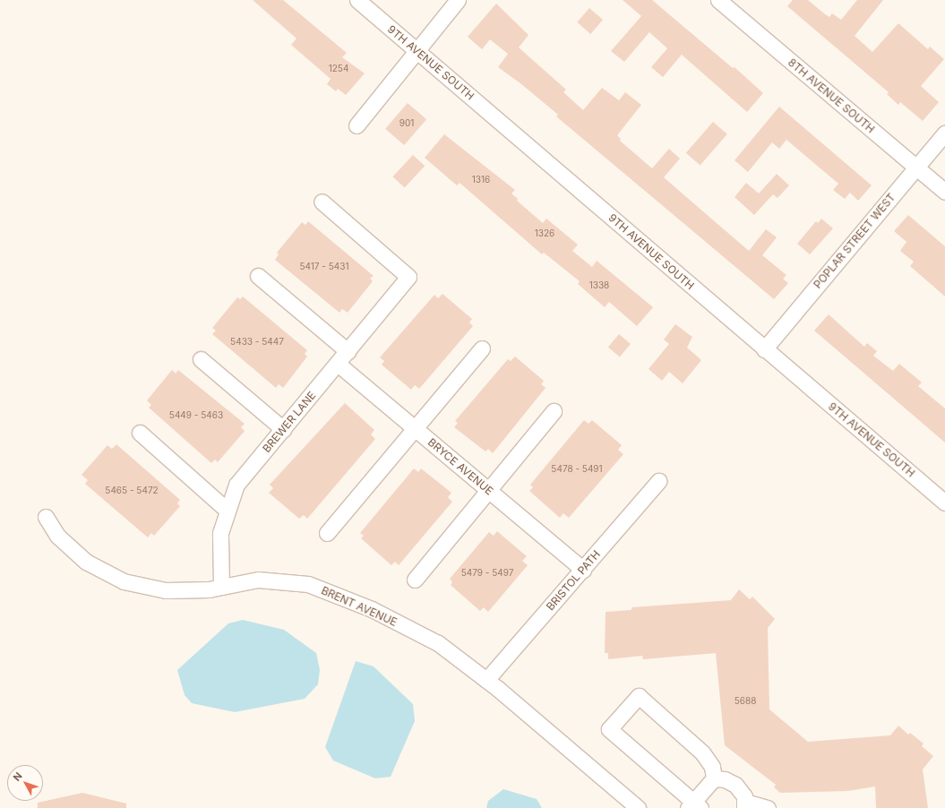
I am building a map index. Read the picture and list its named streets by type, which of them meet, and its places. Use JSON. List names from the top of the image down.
{
  "streets": {
    "street": [
      "9TH AVENUE SOUTH",
      "8TH AVENUE SOUTH",
      "POPLAR STREET WEST",
      "BREWER LANE",
      "BRYCE AVENUE",
      "BRISTOL PATH",
      "BRENT AVENUE"
    ]
  },
  "crossings": [
    ["9TH AVENUE SOUTH", "POPLAR STREET WEST"],
    ["8TH AVENUE SOUTH", "POPLAR STREET WEST"],
    ["BREWER LANE", "BRYCE AVENUE"],
    ["BREWER LANE", "BRENT AVENUE"],
    ["BRYCE AVENUE", "BRISTOL PATH"],
    ["BRISTOL PATH", "BRENT AVENUE"]
  ],
  "house_numbers": [
    "1254",
    "901",
    "1316",
    "1326",
    "5417 - 5431",
    "1338",
    "5433 - 5447",
    "5449 - 5463",
    "5478 - 5491",
    "5465 - 5472",
    "5479 - 5497",
    "5688"
  ],
  "north": "top left"
}
